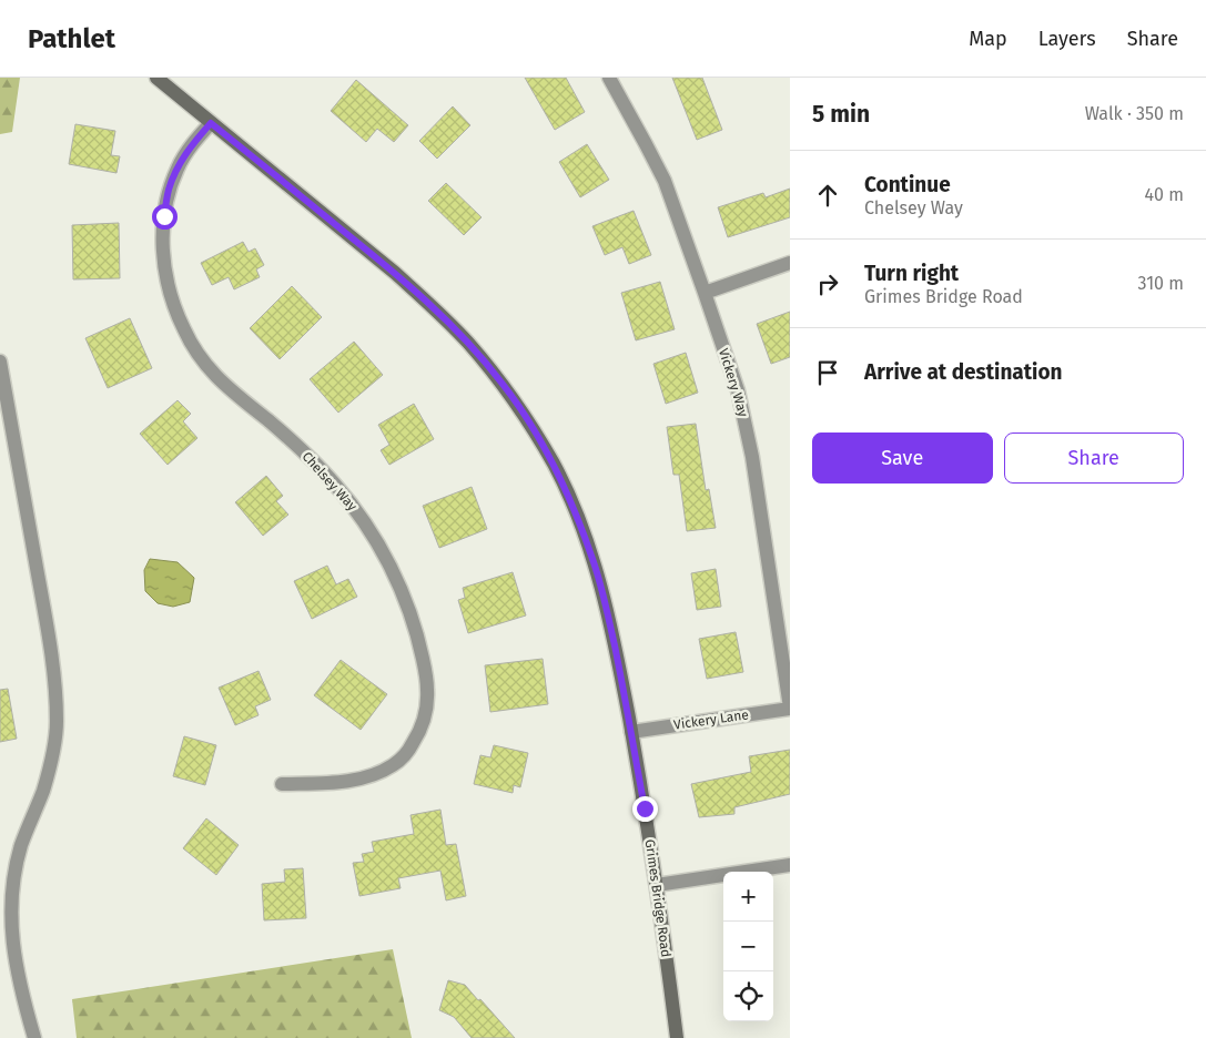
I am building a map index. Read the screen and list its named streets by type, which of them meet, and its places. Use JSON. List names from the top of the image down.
{
  "streets": {
    "street": [
      "Vickery Way",
      "Chelsey Way",
      "Vickery Lane",
      "Grimes Bridge Road"
    ]
  },
  "crossings": [
    ["Vickery Way", "Vickery Lane"],
    ["Chelsey Way", "Grimes Bridge Road"],
    ["Vickery Lane", "Grimes Bridge Road"]
  ],
  "page": {
    "header": "Pathlet",
    "nav": ["Map", "Layers", "Share"],
    "heading": ["5 min", "Walk · 350 m"],
    "list": [
      ["Continue", "Chelsey Way", "40 m"],
      ["Turn right", "Grimes Bridge Road", "310 m"],
      "Arrive at destination"
    ],
    "buttons": ["Save", "Share"],
    "map_buttons": ["+", "−"]
  }
}
